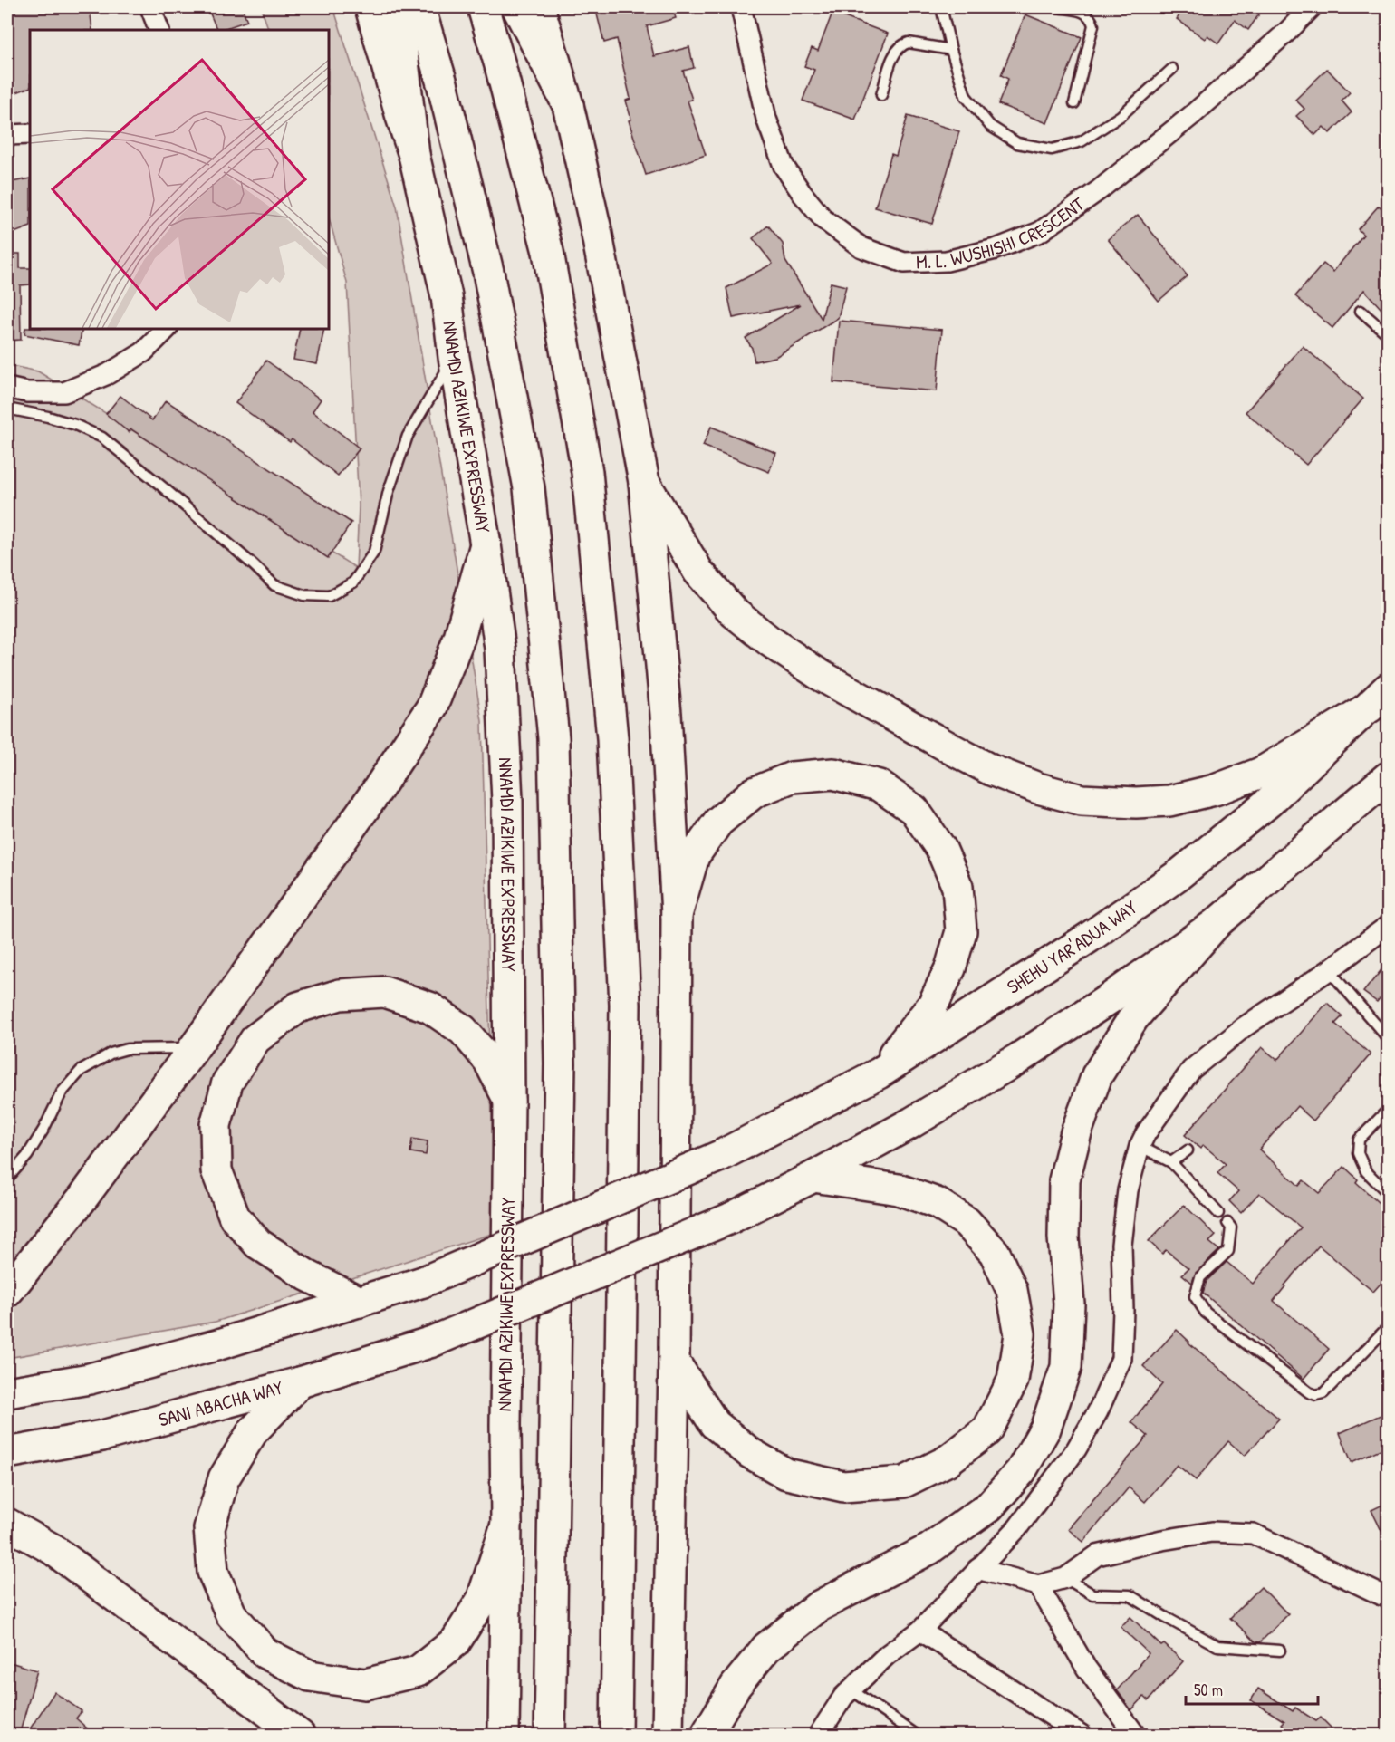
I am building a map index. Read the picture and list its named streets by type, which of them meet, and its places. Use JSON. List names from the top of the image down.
{
  "streets": {
    "highway": ["NNAMDI AZIKIWE EXPRESSWAY", "SHEHU YAR'ADUA WAY", "SANI ABACHA WAY"],
    "street": ["M. L. WUSHISHI CRESCENT"]
  },
  "scale_bar": "50 m"
}
